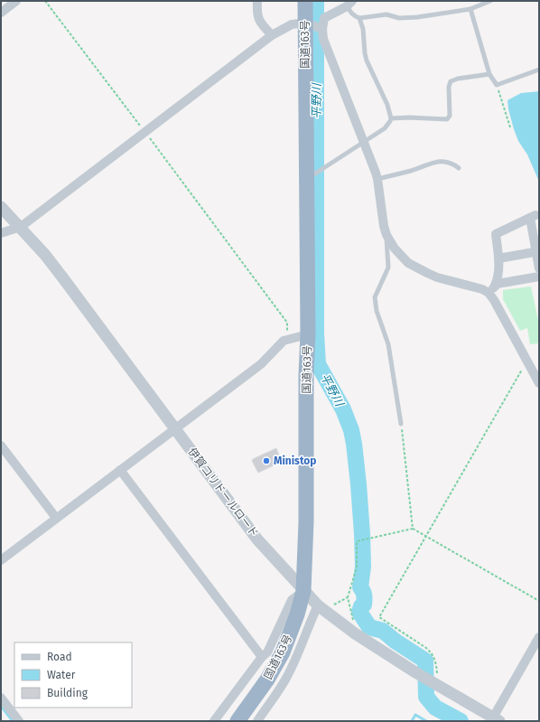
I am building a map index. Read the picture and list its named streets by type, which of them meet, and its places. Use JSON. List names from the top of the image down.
{
  "streets": {
    "highway": ["国道163号"],
    "street": ["伊賀コリドールロード"]
  },
  "crossings": [
    ["国道163号", "伊賀コリドールロード"]
  ],
  "water": ["平野川"],
  "places": ["Ministop"],
  "legend": ["Road", "Water", "Building"]
}
